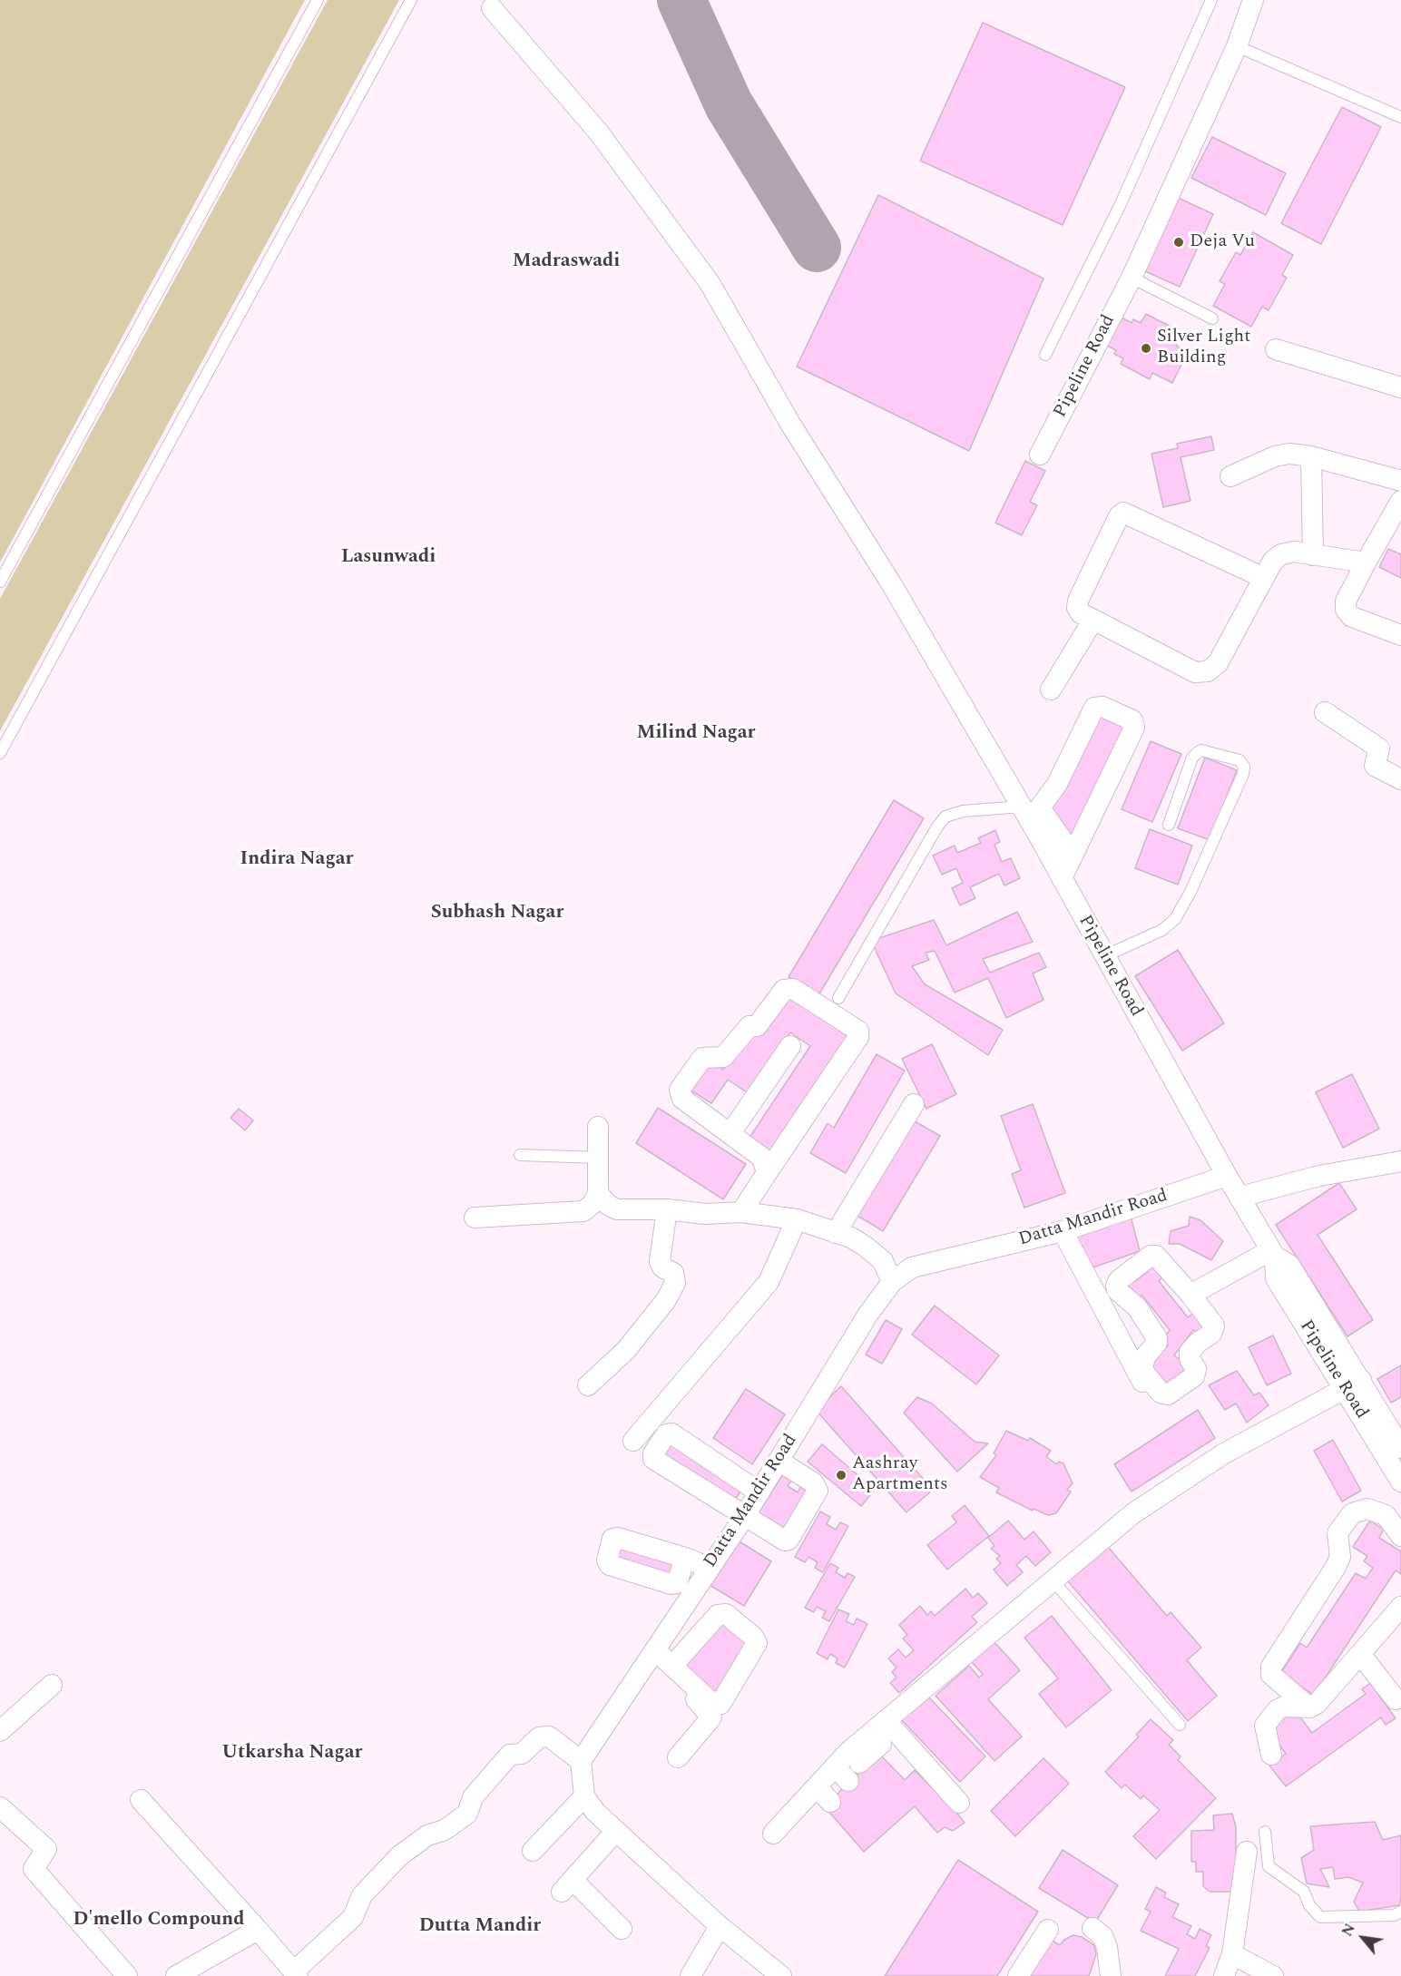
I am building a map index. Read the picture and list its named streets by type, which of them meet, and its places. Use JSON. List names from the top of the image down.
{
  "streets": {
    "street": ["Pipeline Road", "Datta Mandir Road"]
  },
  "crossings": [
    ["Pipeline Road", "Datta Mandir Road"]
  ],
  "districts": [
    "Madraswadi",
    "Lasunwadi",
    "Milind Nagar",
    "Indira Nagar",
    "Subhash Nagar",
    "Utkarsha Nagar",
    "D'mello Compound",
    "Dutta Mandir"
  ],
  "places": ["Deja Vu", "Silver Light Building", "Aashray Apartments"],
  "north": "top left"
}
